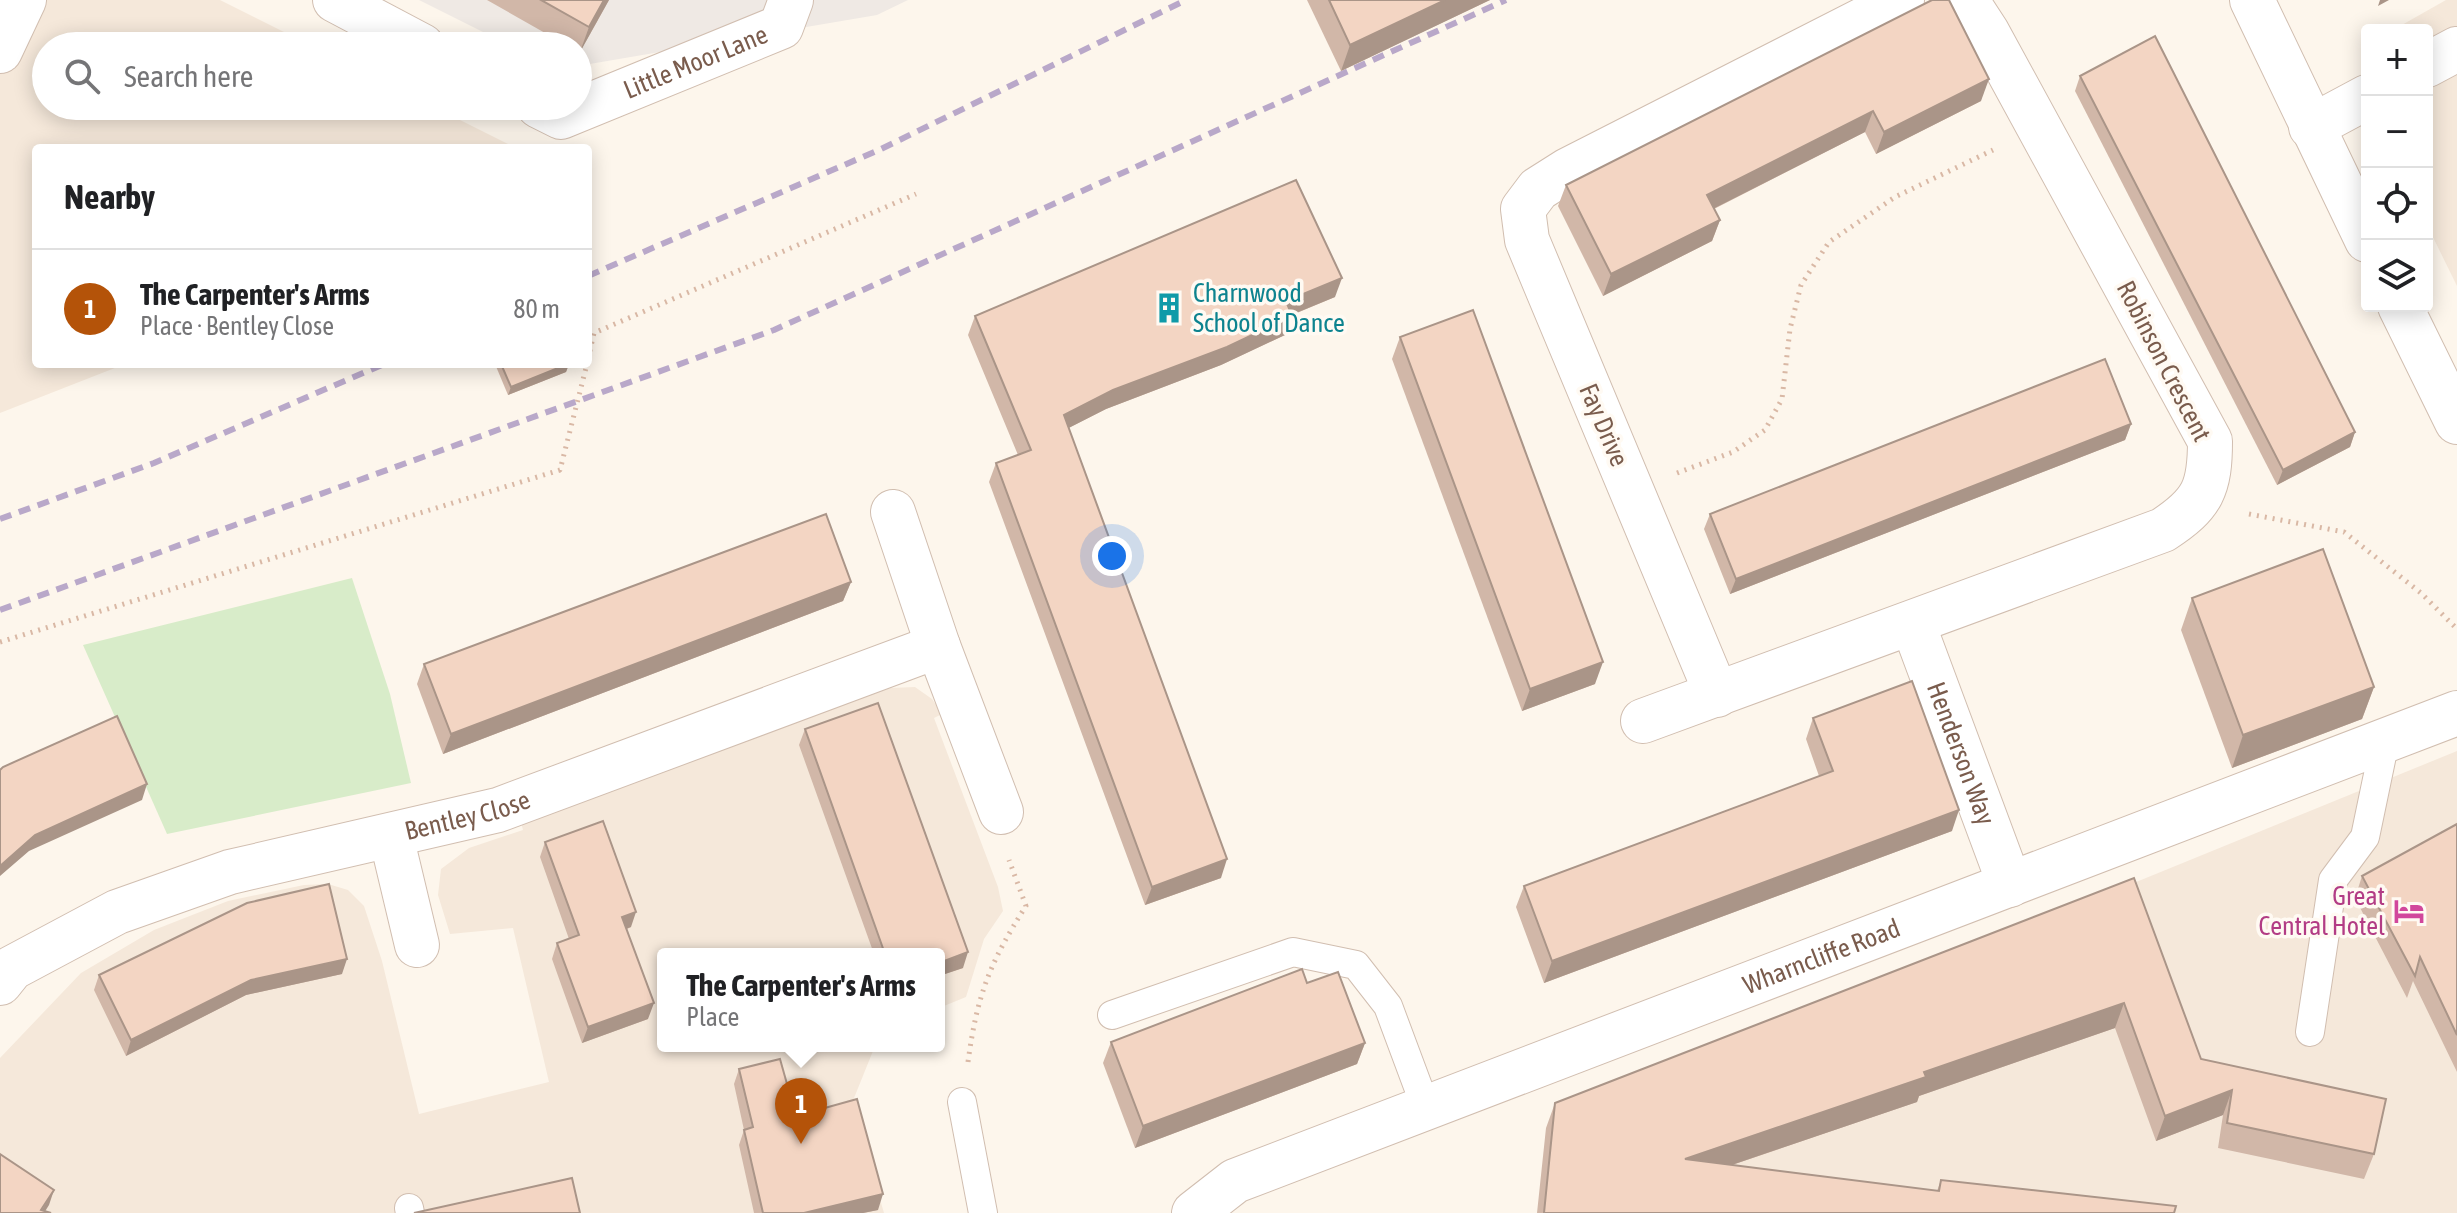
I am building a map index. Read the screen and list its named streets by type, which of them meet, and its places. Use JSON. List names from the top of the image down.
{
  "streets": {
    "street": [
      "Little Moor Lane",
      "Robinson Crescent",
      "Fay Drive",
      "Henderson Way",
      "Bentley Close",
      "Wharncliffe Road"
    ]
  },
  "crossings": [
    ["Robinson Crescent", "Henderson Way"],
    ["Henderson Way", "Wharncliffe Road"]
  ],
  "places": {
    "building": ["Charnwood School of Dance"],
    "hotel": ["Great Central Hotel"]
  },
  "page": {
    "map_buttons": ["+", "−"],
    "search": "Search here",
    "heading": "Nearby",
    "list": [
      {
        "mark": "1",
        "name": "The Carpenter's Arms",
        "note": "Place · Bentley Close",
        "value": "80 m"
      }
    ],
    "popup": ["The Carpenter's Arms", "Place"],
    "pins": "1"
  }
}
